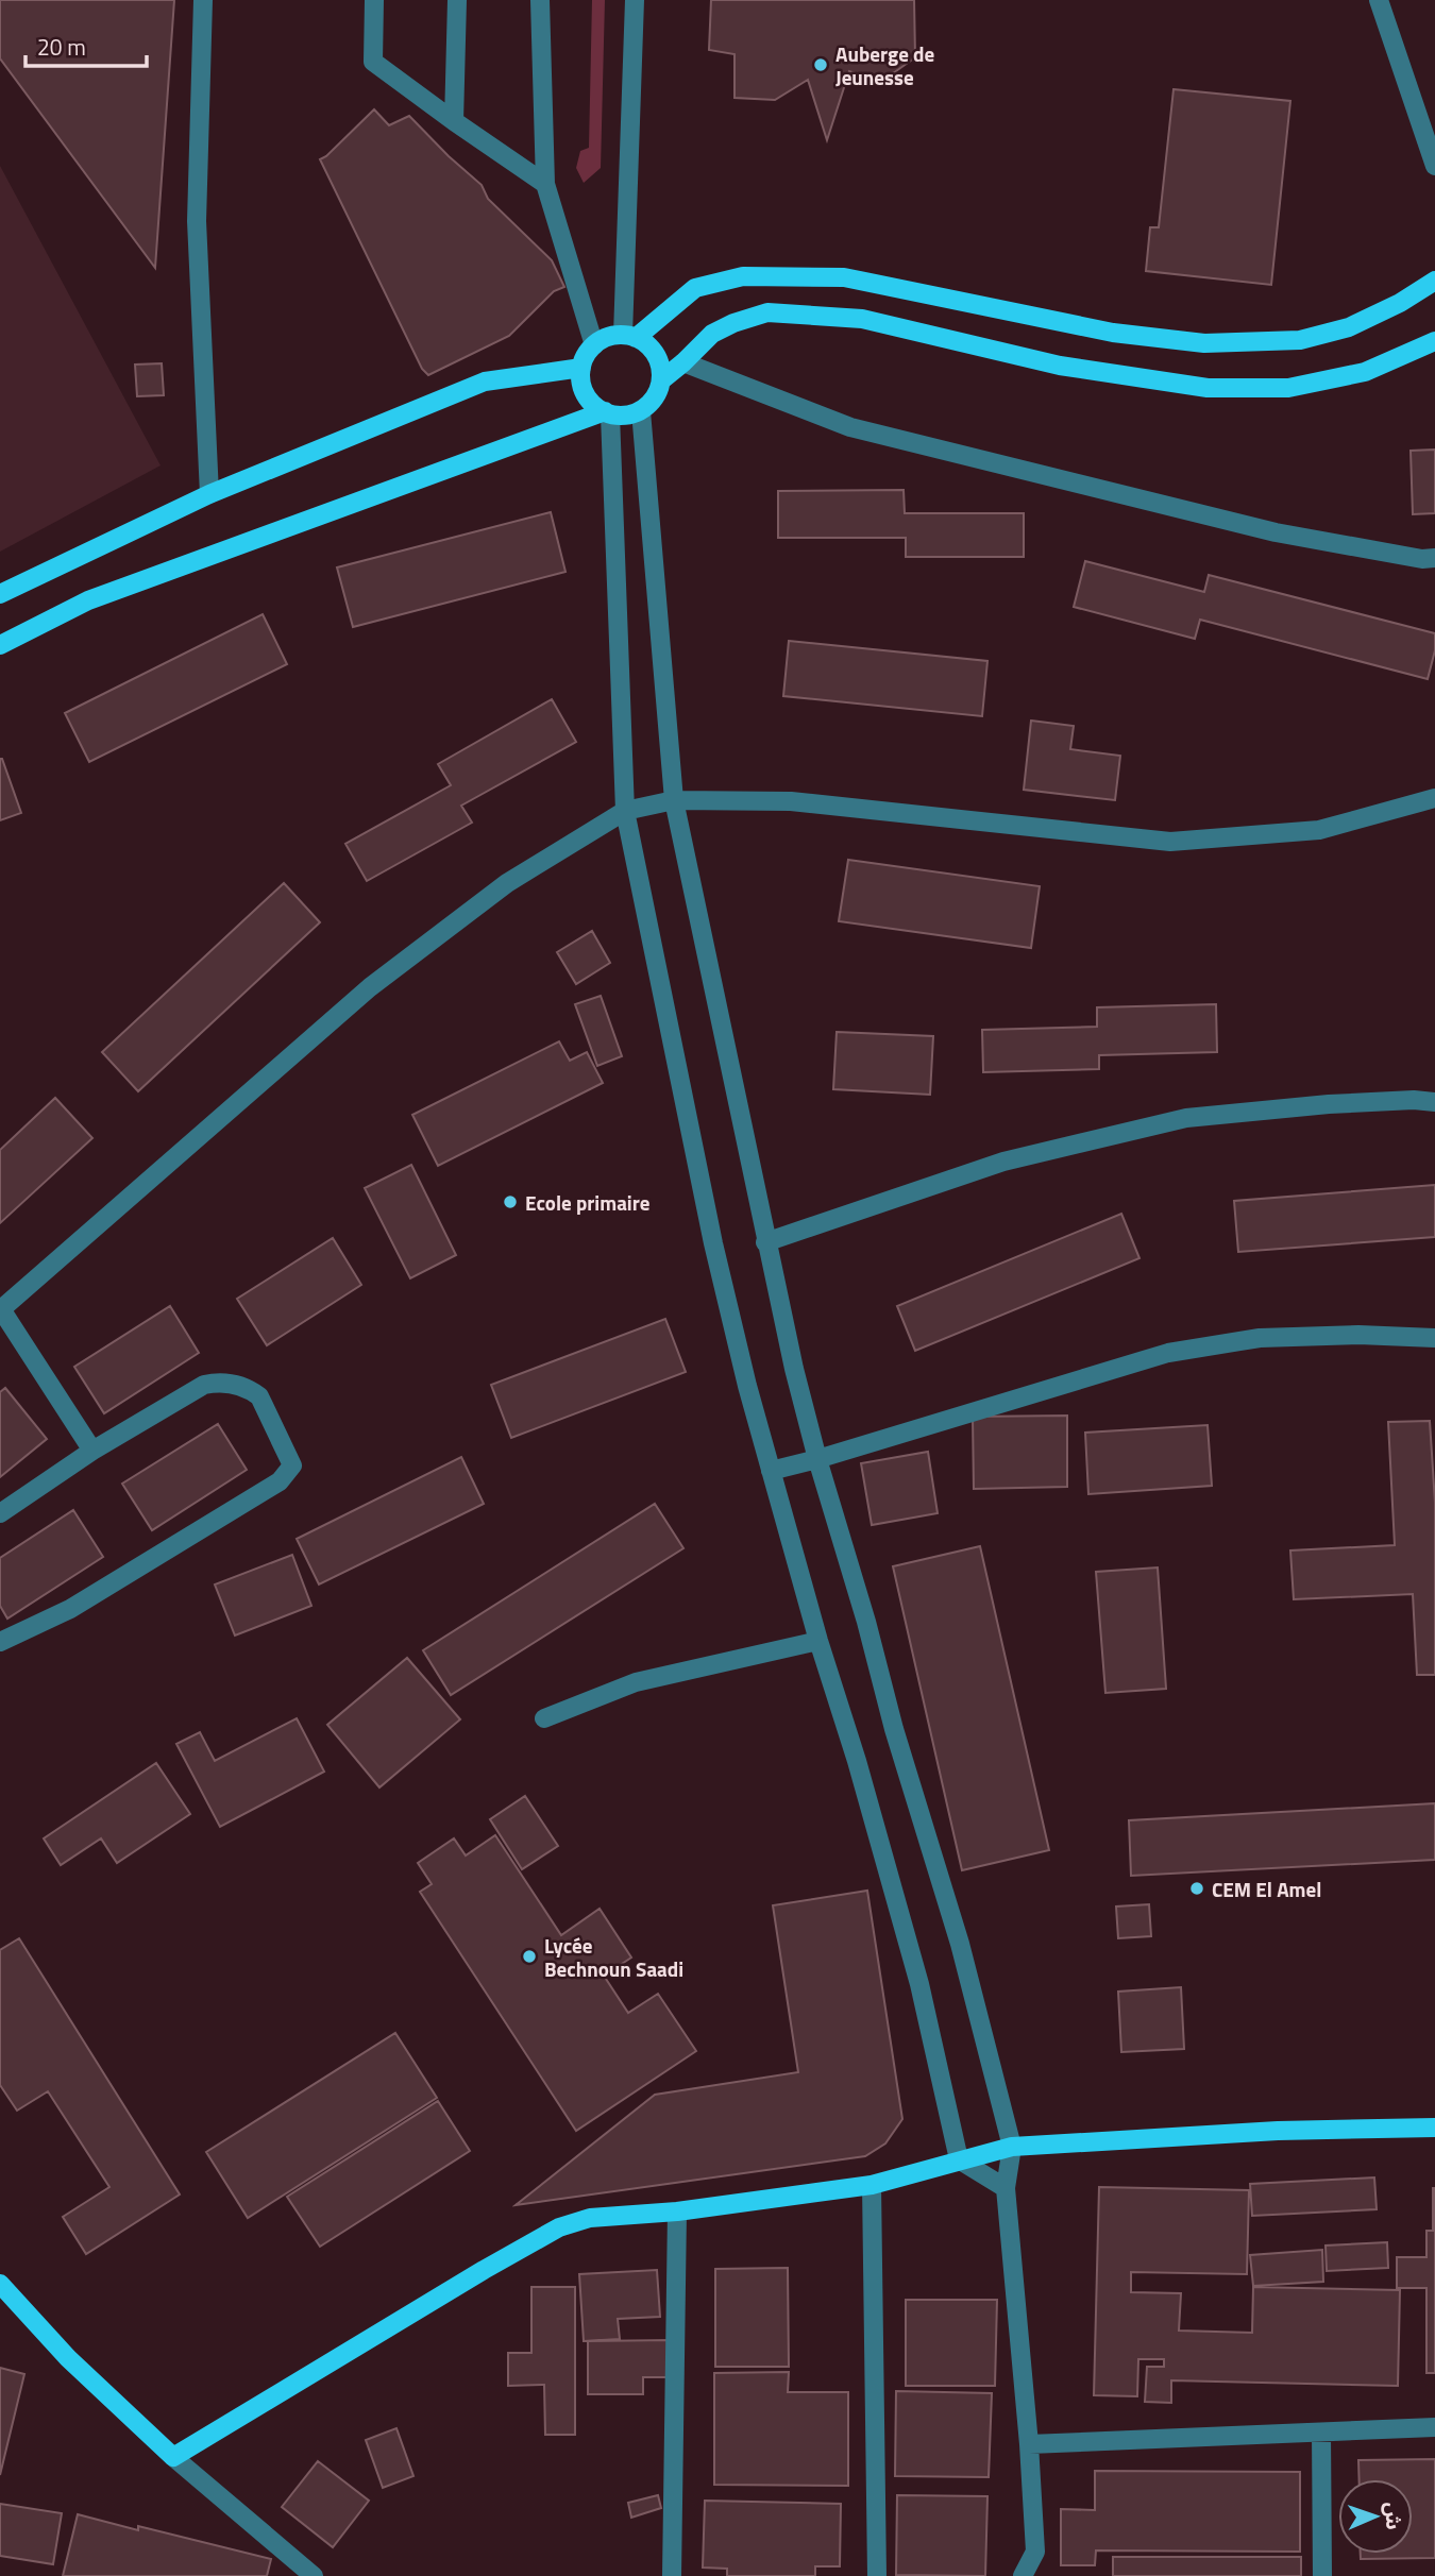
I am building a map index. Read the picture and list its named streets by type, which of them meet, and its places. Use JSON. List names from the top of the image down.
{
  "places": [
    "Auberge de Jeunesse",
    "Ecole primaire",
    "CEM El Amel",
    "Lycée Bechnoun Saadi"
  ],
  "scale_bar": "20 m",
  "north": "right"
}
